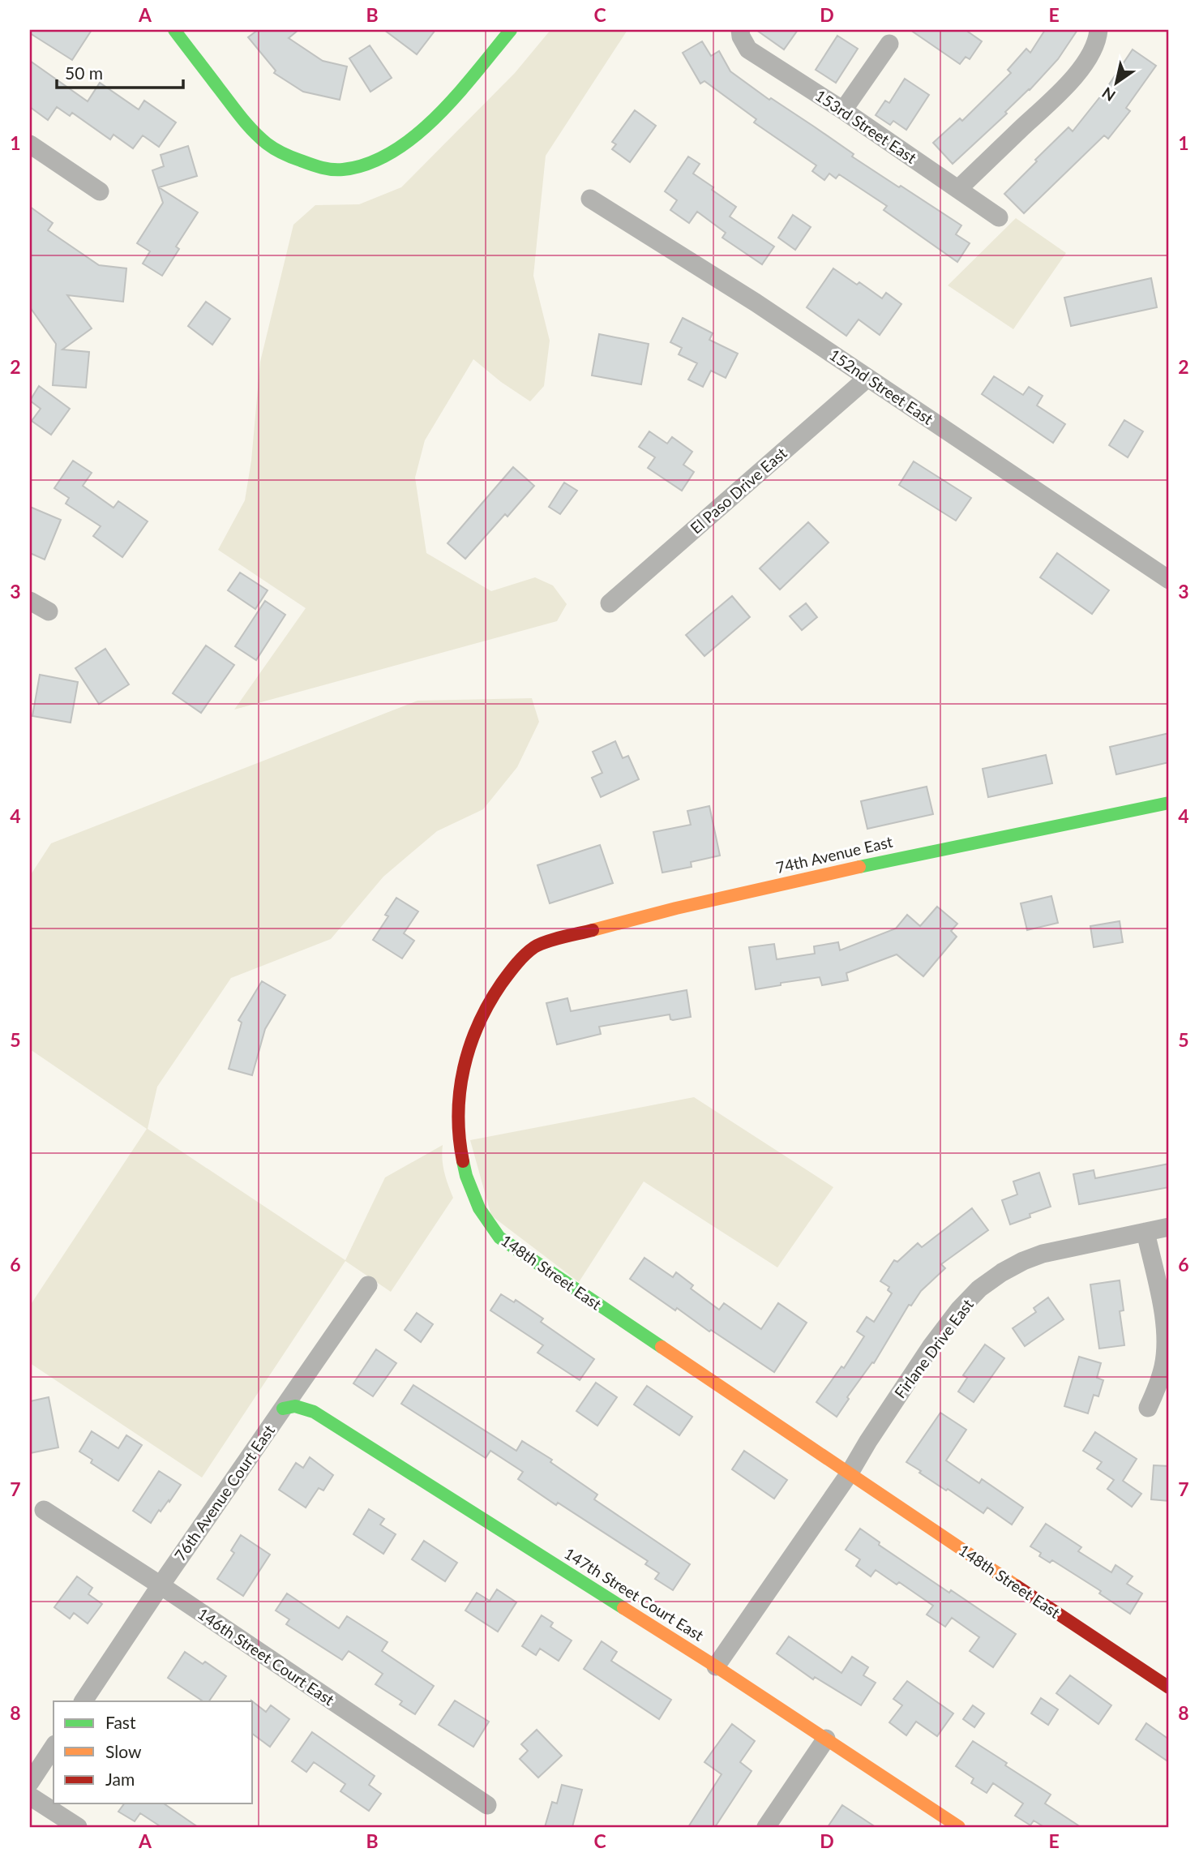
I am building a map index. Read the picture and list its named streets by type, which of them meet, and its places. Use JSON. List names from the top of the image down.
{
  "streets": {
    "street": [
      "153rd Street East",
      "152nd Street East",
      "El Paso Drive East",
      "74th Avenue East",
      "148th Street East",
      "Firlane Drive East",
      "76th Avenue Court East",
      "147th Street Court East",
      "146th Street Court East"
    ]
  },
  "crossings": [
    ["152nd Street East", "El Paso Drive East"],
    ["74th Avenue East", "148th Street East"],
    ["148th Street East", "Firlane Drive East"],
    ["Firlane Drive East", "147th Street Court East"],
    ["76th Avenue Court East", "147th Street Court East"],
    ["76th Avenue Court East", "146th Street Court East"]
  ],
  "legend": ["Fast", "Slow", "Jam"],
  "scale_bar": "50 m",
  "north": "bottom left",
  "grid": {
    "columns": [
      "A",
      "B",
      "C",
      "D",
      "E"
    ],
    "rows": [
      "1",
      "2",
      "3",
      "4",
      "5",
      "6",
      "7",
      "8"
    ]
  }
}
